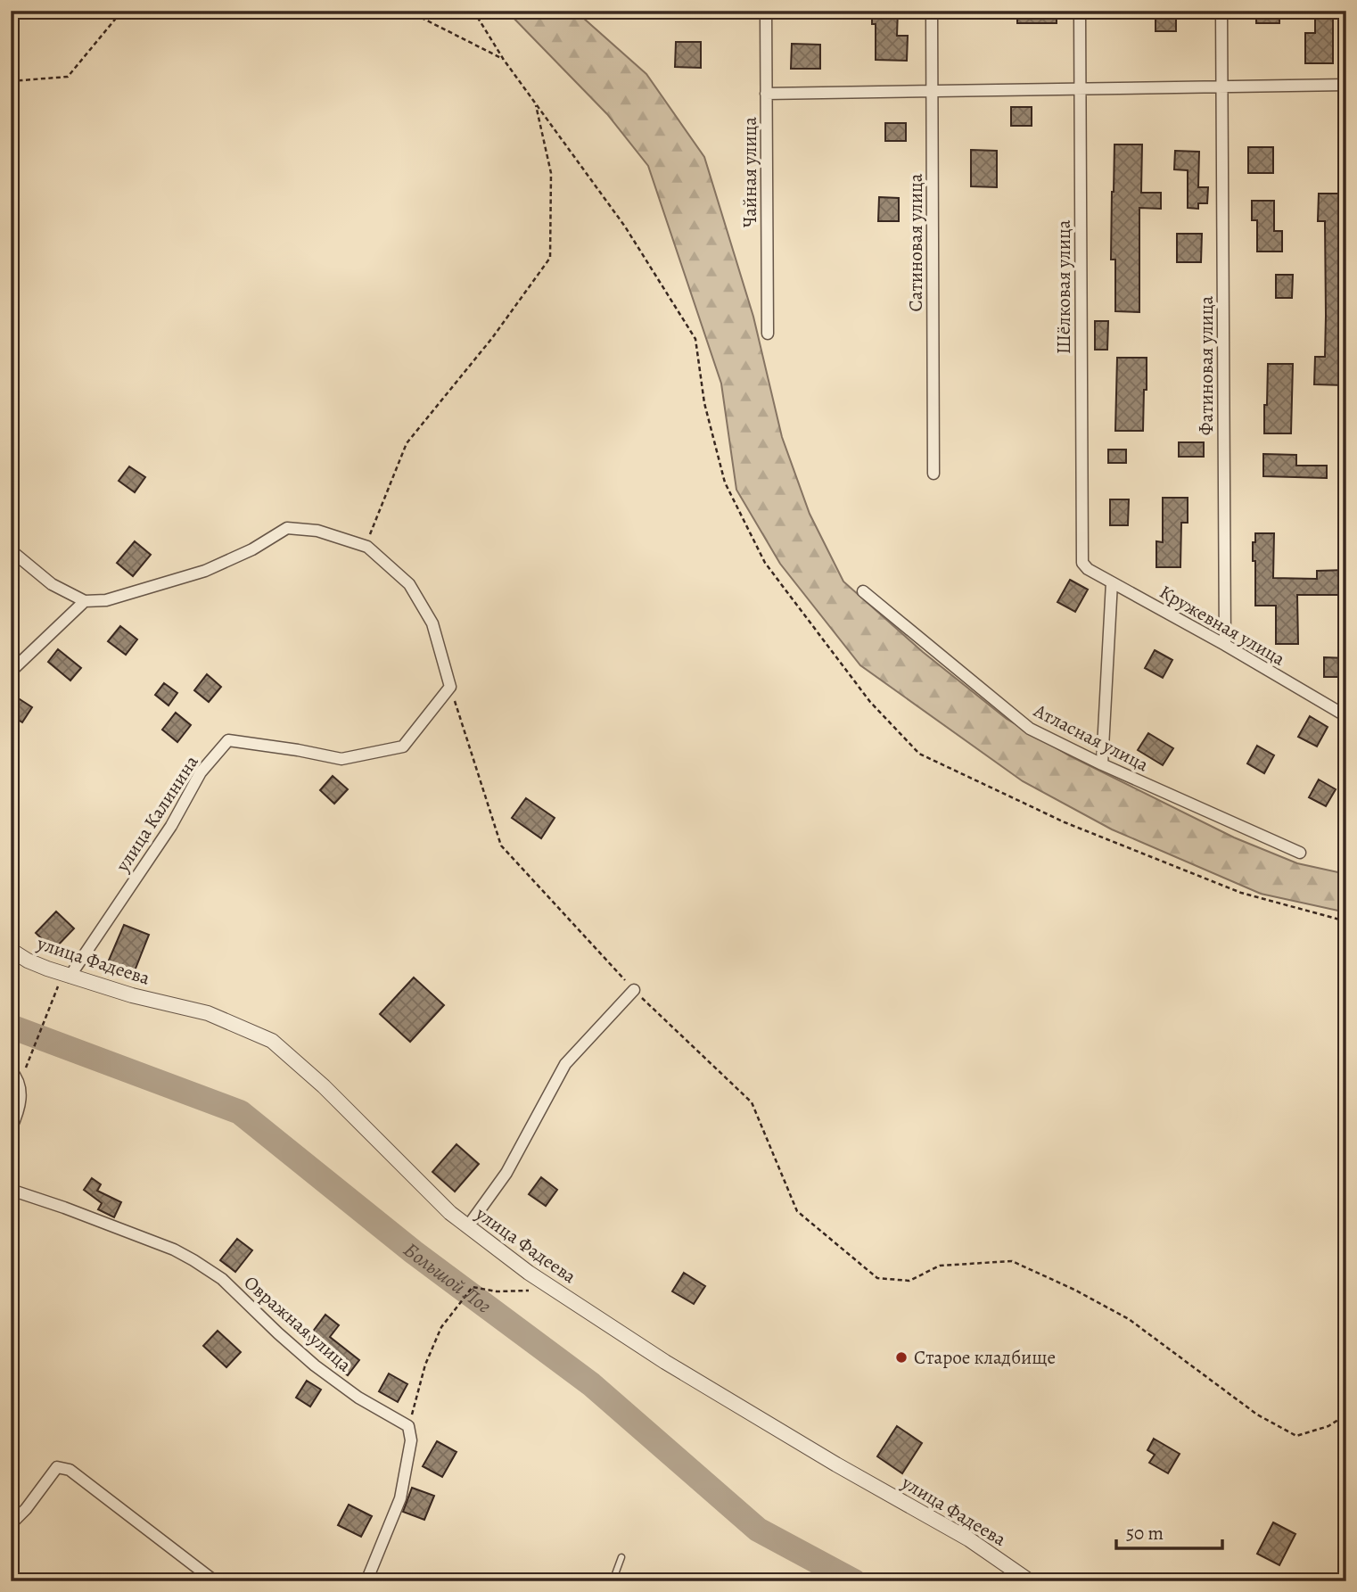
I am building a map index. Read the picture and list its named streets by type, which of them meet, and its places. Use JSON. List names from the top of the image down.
{
  "streets": {
    "street": [
      "Чайная улица",
      "Сатиновая улица",
      "Шёлковая улица",
      "Фатиновая улица",
      "Кружевная улица",
      "Атласная улица",
      "улица Калинина",
      "улица Фадеева",
      "Овражная улица"
    ]
  },
  "crossings": [
    ["Шёлковая улица", "Кружевная улица"],
    ["Фатиновая улица", "Кружевная улица"],
    ["улица Калинина", "улица Фадеева"]
  ],
  "water": ["Большой Лог"],
  "places": ["Старое кладбище"],
  "scale_bar": "50 m"
}
